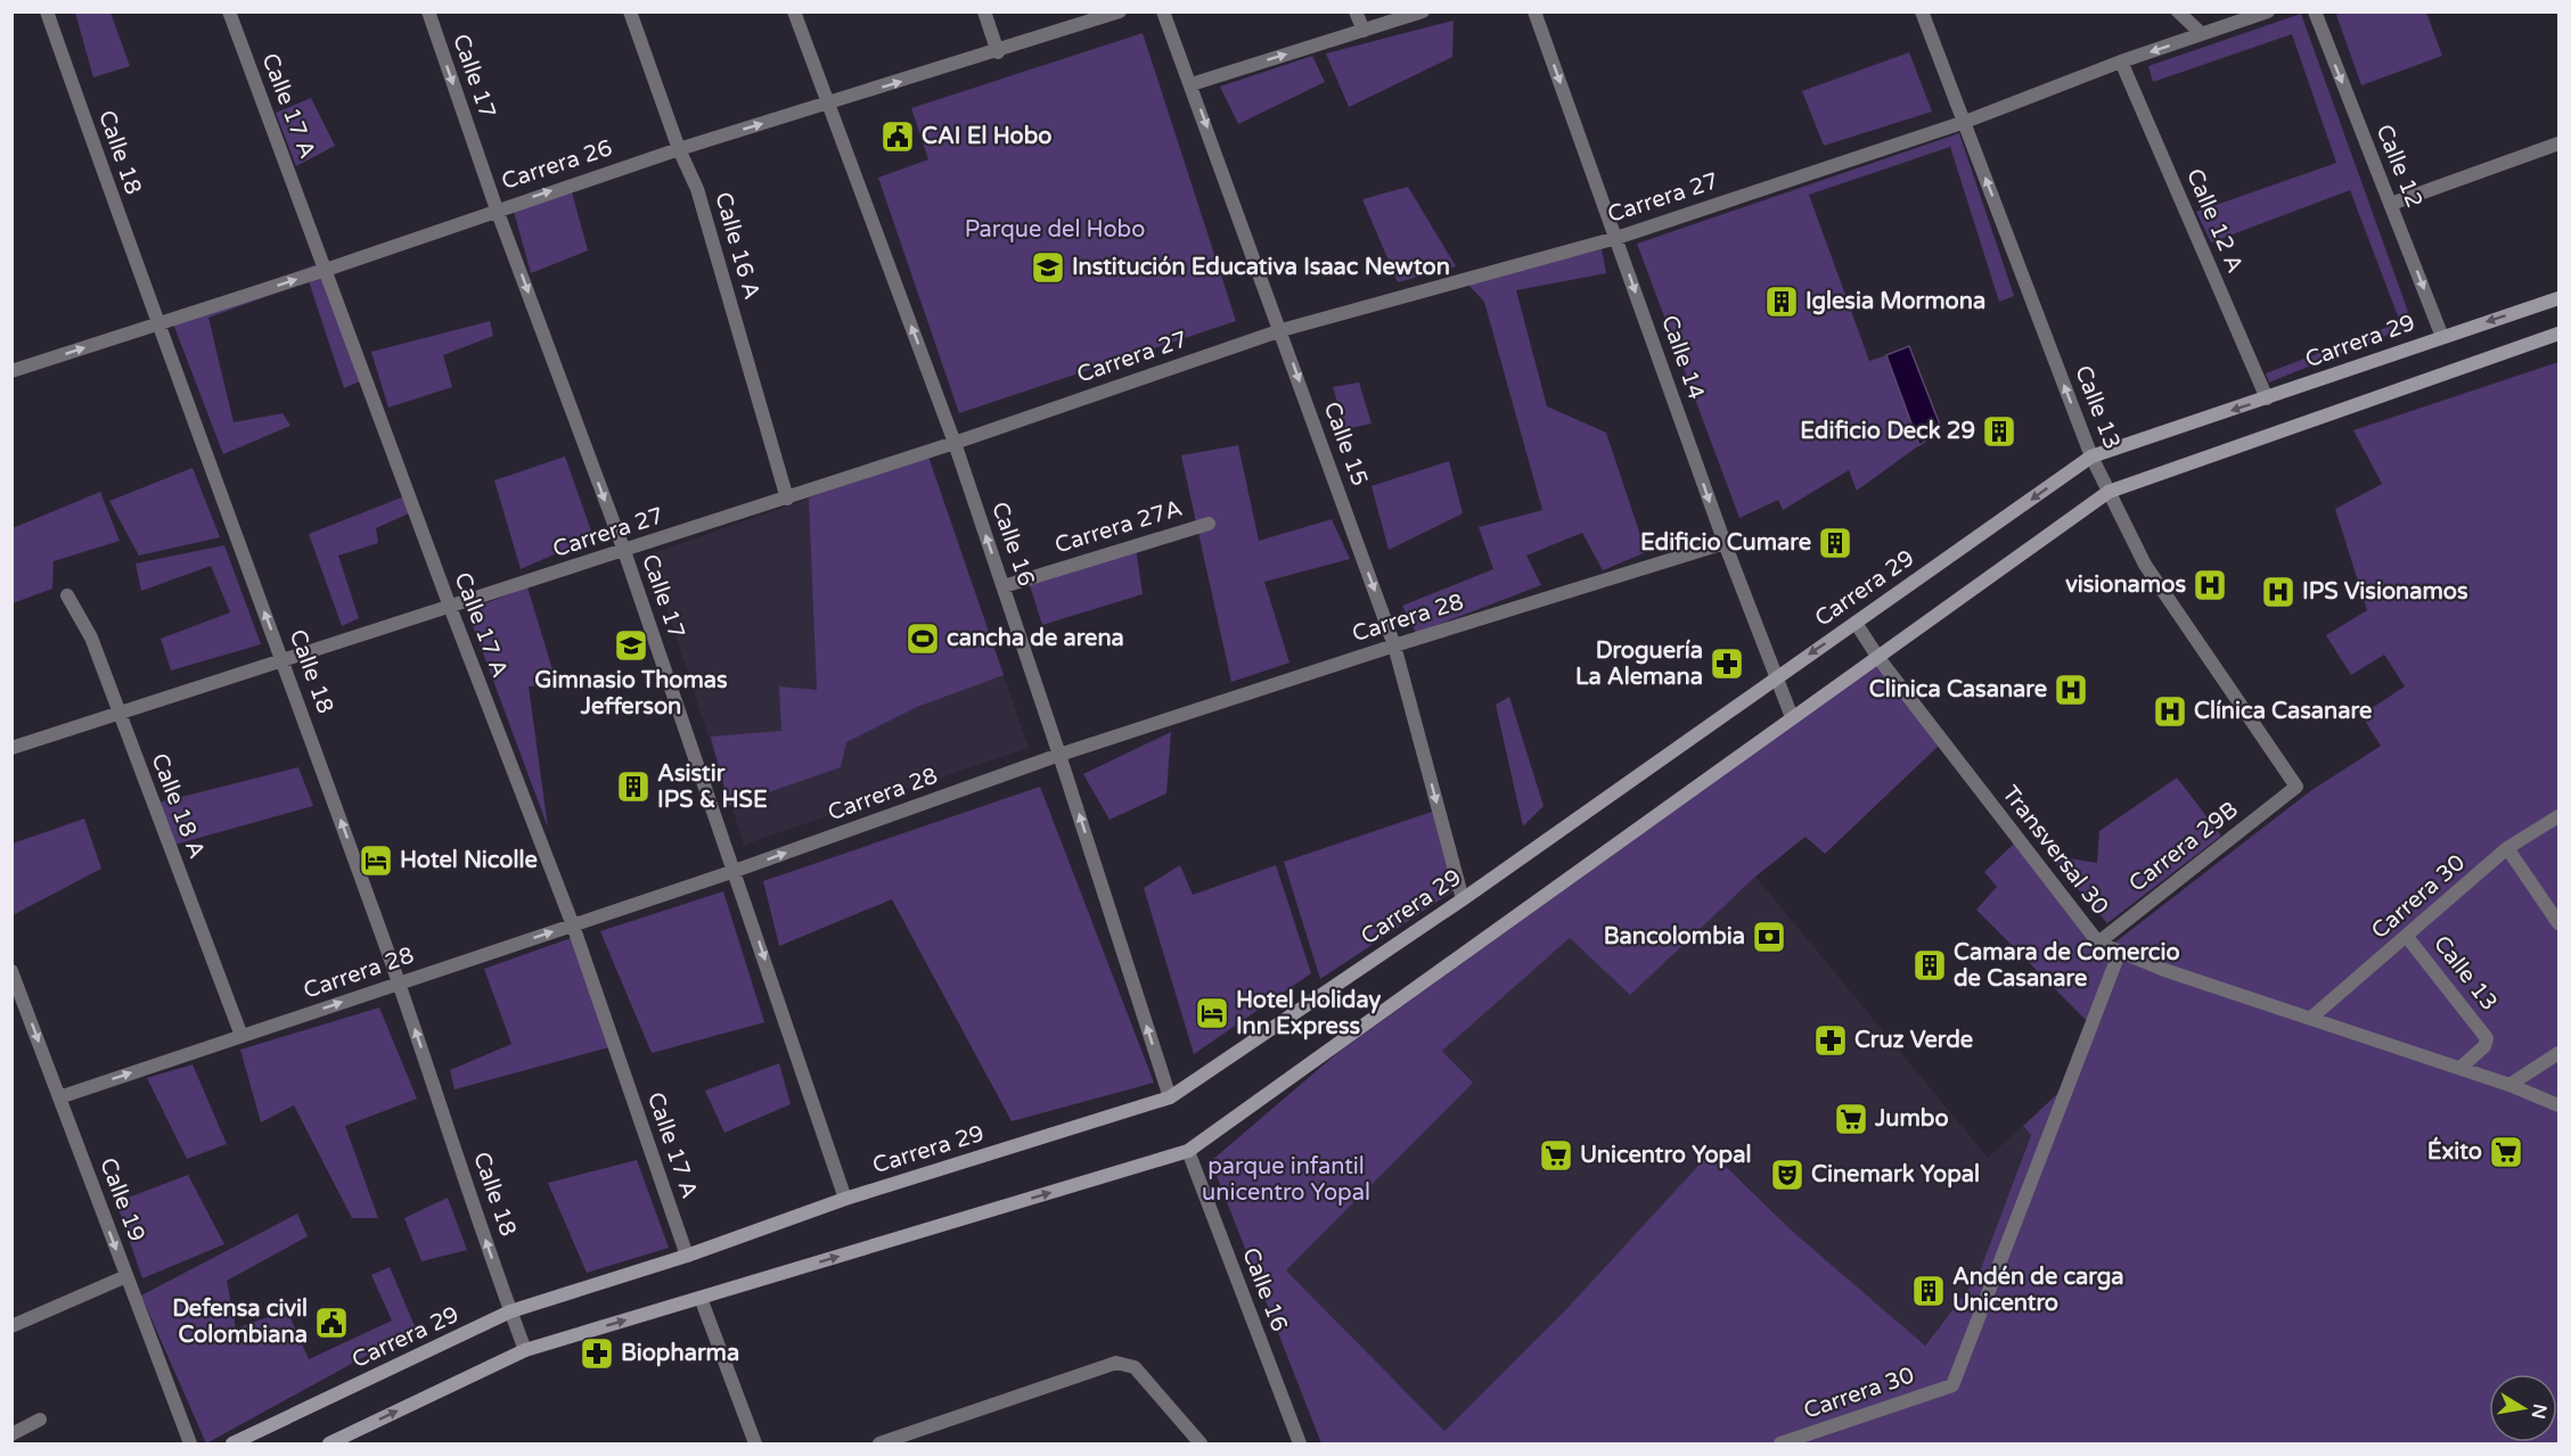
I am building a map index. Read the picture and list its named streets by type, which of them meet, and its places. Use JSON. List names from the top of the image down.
{
  "streets": {
    "main road": ["Carrera 29"],
    "street": [
      "Calle 17",
      "Calle 17 A",
      "Calle 18",
      "Carrera 26",
      "Calle 12",
      "Carrera 27",
      "Calle 12 A",
      "Calle 16 A",
      "Calle 14",
      "Calle 13",
      "Calle 15",
      "Carrera 27A",
      "Calle 16",
      "Carrera 28",
      "Calle 18 A",
      "Carrera 29B",
      "Transversal 30",
      "Carrera 30",
      "Calle 19"
    ]
  },
  "crossings": [
    ["Calle 17", "Carrera 26"],
    ["Calle 17", "Carrera 27"],
    ["Calle 17", "Carrera 29"],
    ["Calle 17", "Carrera 28"],
    ["Calle 17 A", "Carrera 26"],
    ["Calle 17 A", "Carrera 27"],
    ["Calle 17 A", "Carrera 29"],
    ["Calle 17 A", "Carrera 28"],
    ["Calle 18", "Carrera 26"],
    ["Calle 18", "Carrera 27"],
    ["Calle 18", "Carrera 29"],
    ["Calle 18", "Carrera 28"],
    ["Carrera 26", "Calle 16 A"],
    ["Carrera 26", "Calle 16"],
    ["Calle 12", "Carrera 29"],
    ["Carrera 27", "Calle 12 A"],
    ["Carrera 27", "Calle 16 A"],
    ["Carrera 27", "Calle 14"],
    ["Carrera 27", "Calle 13"],
    ["Carrera 27", "Calle 15"],
    ["Carrera 27", "Calle 16"],
    ["Carrera 27", "Calle 18 A"],
    ["Calle 12 A", "Carrera 29"],
    ["Carrera 29", "Calle 14"],
    ["Carrera 29", "Calle 13"],
    ["Carrera 29", "Calle 15"],
    ["Carrera 29", "Calle 16"],
    ["Carrera 29", "Transversal 30"],
    ["Calle 14", "Carrera 28"],
    ["Calle 13", "Carrera 29B"],
    ["Calle 13", "Transversal 30"],
    ["Calle 13", "Carrera 30"],
    ["Calle 15", "Carrera 28"],
    ["Carrera 27A", "Calle 16"],
    ["Calle 16", "Carrera 28"],
    ["Carrera 28", "Calle 18 A"],
    ["Carrera 28", "Calle 19"],
    ["Carrera 29B", "Transversal 30"],
    ["Transversal 30", "Carrera 30"]
  ],
  "one_way": [
    "Calle 17",
    "Calle 18",
    "Carrera 26",
    "Calle 12",
    "Calle 14",
    "Calle 15",
    "Calle 16",
    "Carrera 28",
    "Calle 19"
  ],
  "parks": ["Parque del Hobo", "parque infantil unicentro Yopal"],
  "places": {
    "public building": ["CAI El Hobo", "Defensa civil Colombiana"],
    "school or university": ["Institución Educativa Isaac Newton", "Gimnasio Thomas Jefferson"],
    "building": [
      "Iglesia Mormona",
      "Edificio Deck 29",
      "Edificio Cumare",
      "Asistir IPS & HSE",
      "Camara de Comercio de Casanare",
      "Andén de carga Unicentro"
    ],
    "hospital": [
      "visionamos",
      "IPS Visionamos",
      "Clinica Casanare",
      "Clínica Casanare"
    ],
    "sports": ["cancha de arena"],
    "pharmacy": ["Droguería La Alemana", "Cruz Verde", "Biopharma"],
    "hotel": ["Hotel Nicolle", "Hotel Holiday Inn Express"],
    "bank": ["Bancolombia"],
    "supermarket": ["Jumbo", "Éxito", "Unicentro Yopal"],
    "theatre": ["Cinemark Yopal"]
  },
  "north": "right"
}
